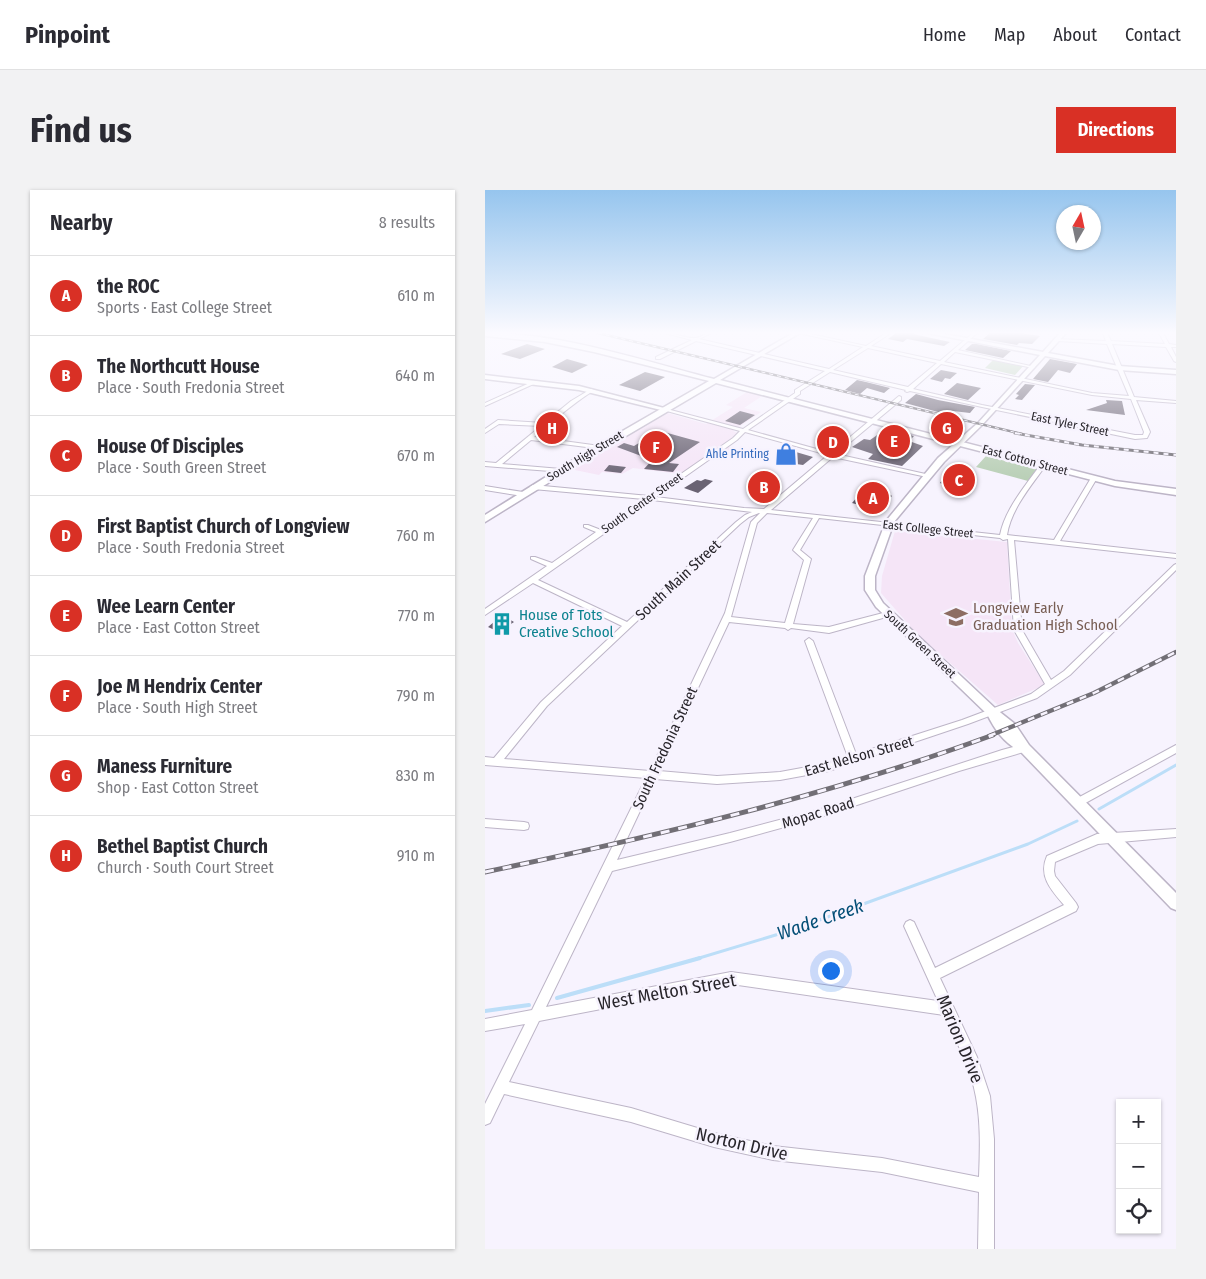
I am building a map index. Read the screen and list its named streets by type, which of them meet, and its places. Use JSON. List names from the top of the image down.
{
  "streets": {
    "main road": ["South High Street", "East Cotton Street"],
    "street": [
      "East Tyler Street",
      "South Center Street",
      "East College Street",
      "South Main Street",
      "South Green Street",
      "South Fredonia Street",
      "East Nelson Street",
      "Mopac Road",
      "West Melton Street",
      "Marion Drive",
      "Norton Drive"
    ]
  },
  "crossings": [
    ["East Tyler Street", "South Green Street"],
    ["South High Street", "East College Street"],
    ["East Cotton Street", "South Center Street"],
    ["East Cotton Street", "South Green Street"],
    ["South Center Street", "East College Street"],
    ["East College Street", "South Main Street"],
    ["East College Street", "South Green Street"],
    ["South Main Street", "South Fredonia Street"],
    ["South Main Street", "East Nelson Street"],
    ["South Green Street", "East Nelson Street"],
    ["South Green Street", "Mopac Road"],
    ["South Fredonia Street", "East Nelson Street"],
    ["South Fredonia Street", "Mopac Road"],
    ["South Fredonia Street", "West Melton Street"],
    ["South Fredonia Street", "Norton Drive"],
    ["West Melton Street", "Marion Drive"],
    ["Marion Drive", "Norton Drive"]
  ],
  "water": ["Wade Creek"],
  "places": {
    "shop": ["Ahle Printing"],
    "school or university": ["Longview Early Graduation High School"],
    "building": ["House of Tots Creative School"]
  },
  "north": "top",
  "page": {
    "header": "Pinpoint",
    "nav": [
      "Home",
      "Map",
      "About",
      "Contact"
    ],
    "buttons": "Directions",
    "title": "Find us",
    "heading": ["Nearby", "8 results"],
    "list": [
      {
        "mark": "A",
        "name": "the ROC",
        "note": "Sports · East College Street",
        "value": "610 m"
      },
      {
        "mark": "B",
        "name": "The Northcutt House",
        "note": "Place · South Fredonia Street",
        "value": "640 m"
      },
      {
        "mark": "C",
        "name": "House Of Disciples",
        "note": "Place · South Green Street",
        "value": "670 m"
      },
      {
        "mark": "D",
        "name": "First Baptist Church of Longview",
        "note": "Place · South Fredonia Street",
        "value": "760 m"
      },
      {
        "mark": "E",
        "name": "Wee Learn Center",
        "note": "Place · East Cotton Street",
        "value": "770 m"
      },
      {
        "mark": "F",
        "name": "Joe M Hendrix Center",
        "note": "Place · South High Street",
        "value": "790 m"
      },
      {
        "mark": "G",
        "name": "Maness Furniture",
        "note": "Shop · East Cotton Street",
        "value": "830 m"
      },
      {
        "mark": "H",
        "name": "Bethel Baptist Church",
        "note": "Church · South Court Street",
        "value": "910 m"
      }
    ],
    "pins": [
      "G",
      "H",
      "E",
      "D",
      "F",
      "C",
      "B",
      "A"
    ],
    "map_buttons": ["+", "−"]
  }
}
